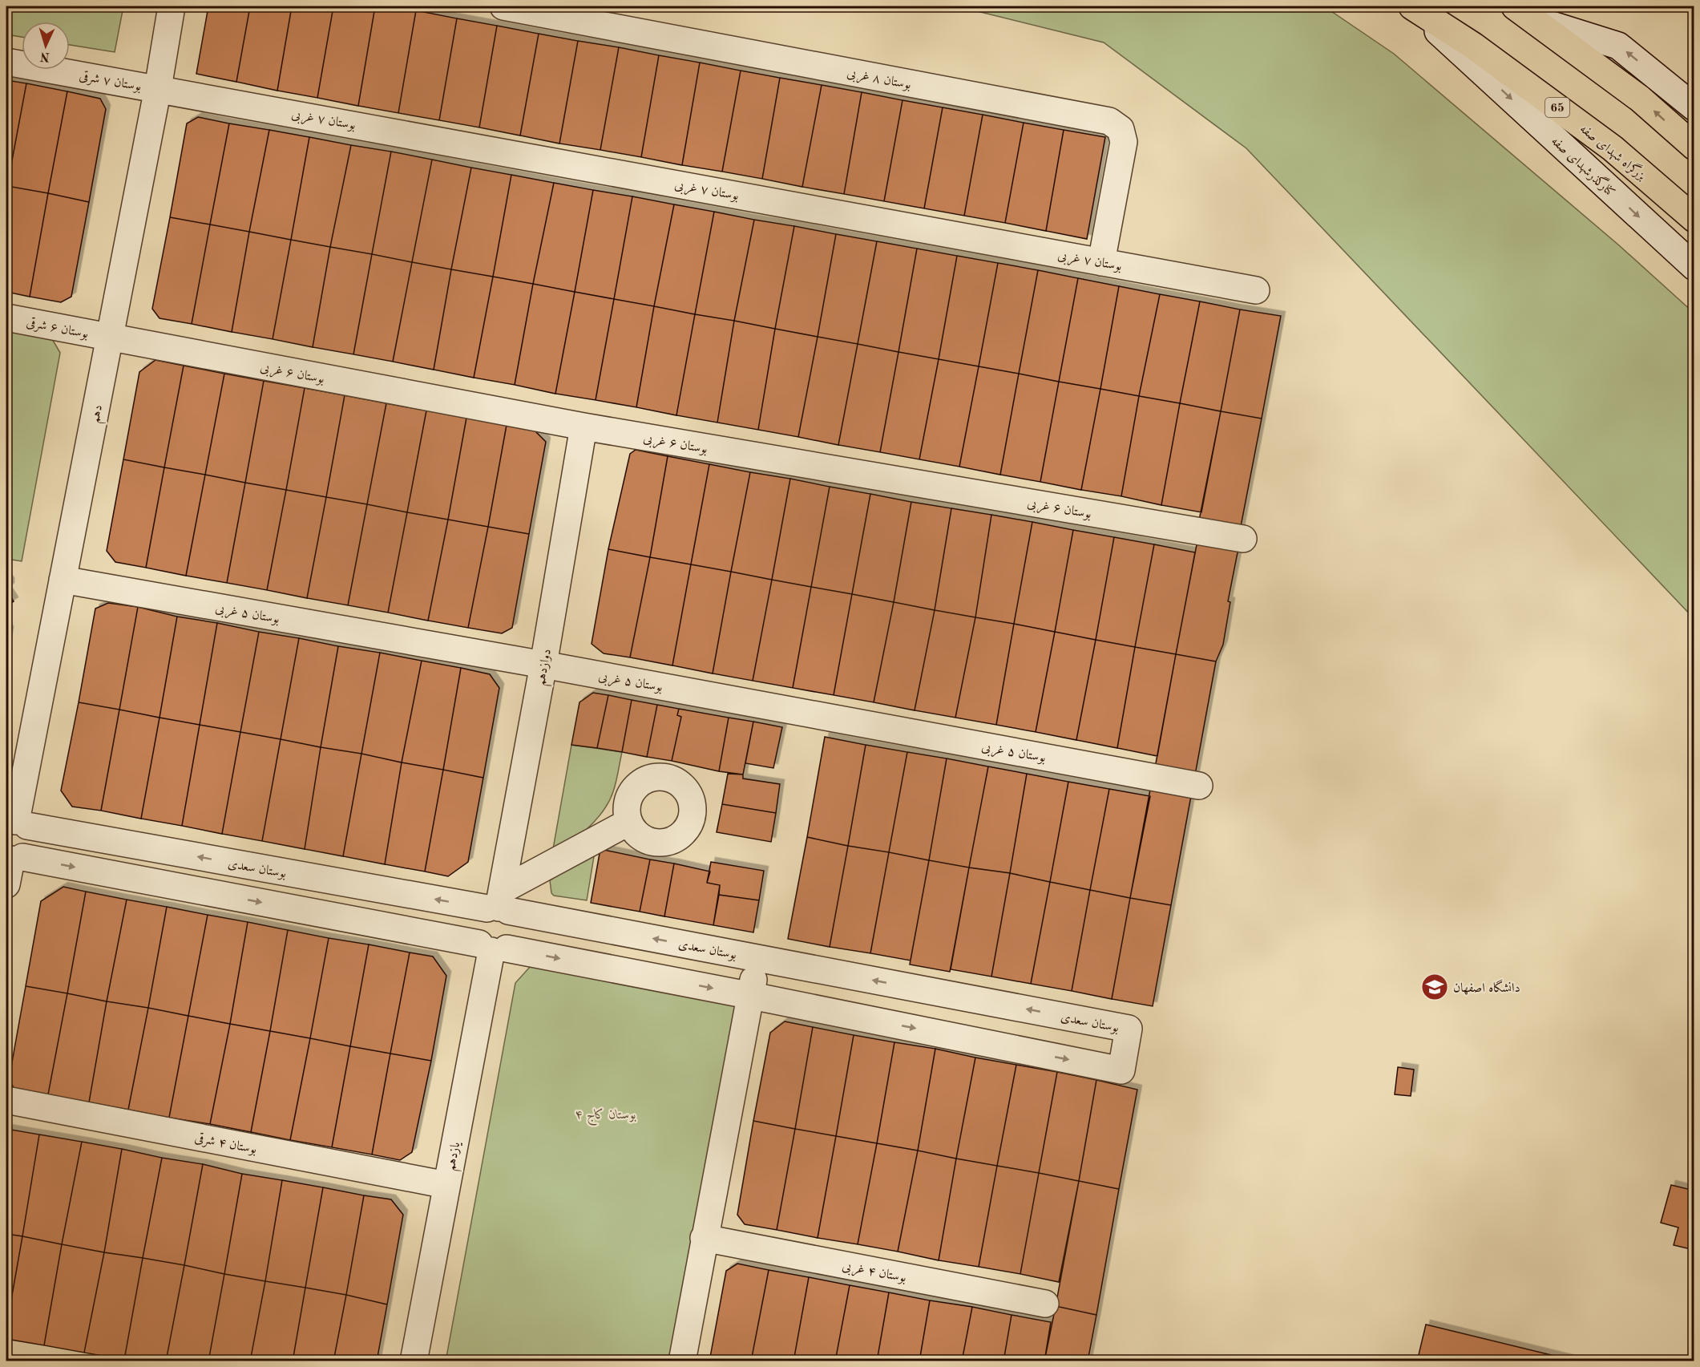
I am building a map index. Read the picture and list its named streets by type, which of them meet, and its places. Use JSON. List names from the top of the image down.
{
  "streets": {
    "highway": ["65", "بزرگراه شهدای صفه"],
    "street": [
      "بوستان ۸ غربی",
      "بوستان ۷ شرقی",
      "بوستان ۷ غربی",
      "کنارگذرشهدای صفه",
      "بوستان ۶ شرقی",
      "بوستان ۶ غربی",
      "دهم",
      "بوستان ۵ غربی",
      "دوازدهم",
      "بوستان سعدی",
      "بوستان ۴ شرقی",
      "یازدهم",
      "بوستان ۴ غربی"
    ]
  },
  "crossings": [
    ["بوستان ۸ غربی", "بوستان ۷ غربی"],
    ["بوستان ۷ شرقی", "بوستان ۷ غربی"],
    ["بوستان ۷ شرقی", "دهم"],
    ["بوستان ۷ غربی", "دهم"],
    ["بزرگراه شهدای صفه", "کنارگذرشهدای صفه"],
    ["بوستان ۶ شرقی", "بوستان ۶ غربی"],
    ["بوستان ۶ شرقی", "دهم"],
    ["بوستان ۶ غربی", "دهم"],
    ["بوستان ۶ غربی", "دوازدهم"],
    ["دهم", "بوستان ۵ غربی"],
    ["دهم", "بوستان سعدی"],
    ["بوستان ۵ غربی", "دوازدهم"],
    ["دوازدهم", "بوستان سعدی"],
    ["دوازدهم", "یازدهم"],
    ["بوستان سعدی", "یازدهم"],
    ["بوستان ۴ شرقی", "یازدهم"]
  ],
  "parks": ["بوستان کاج ۴"],
  "places": {
    "school or university": ["دانشگاه اصفهان"]
  },
  "north": "bottom"
}
